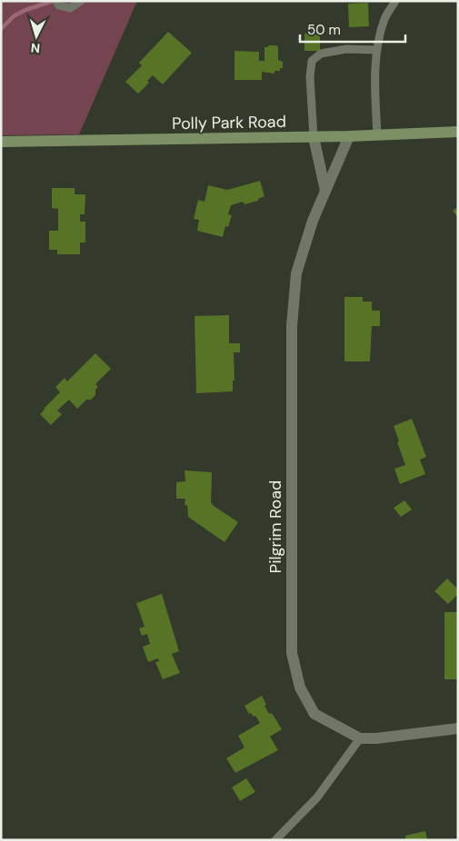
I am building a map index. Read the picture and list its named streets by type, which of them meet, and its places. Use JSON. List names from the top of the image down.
{
  "streets": {
    "street": ["Polly Park Road", "Pilgrim Road"]
  },
  "crossings": [
    ["Polly Park Road", "Pilgrim Road"]
  ],
  "scale_bar": "50 m",
  "north": "bottom"
}
